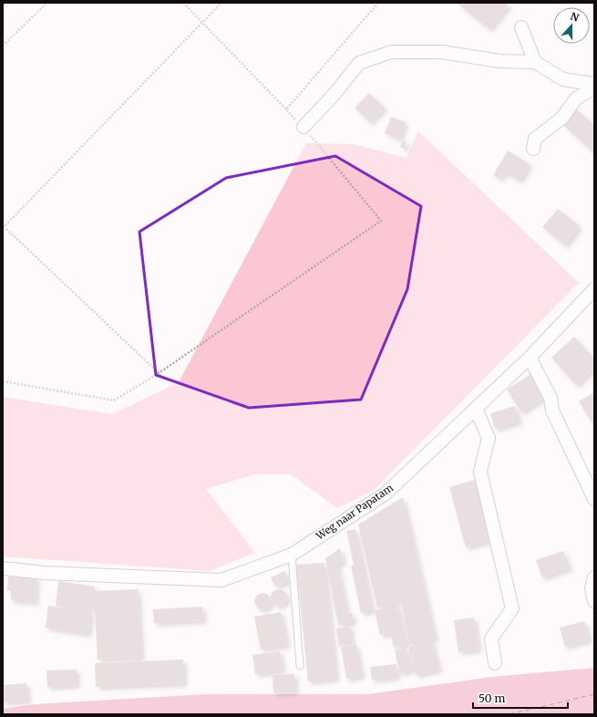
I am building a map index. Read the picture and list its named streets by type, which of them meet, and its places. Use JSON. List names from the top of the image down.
{
  "streets": {
    "street": ["Weg naar Papatam"]
  },
  "scale_bar": "50 m",
  "north": "top"
}
